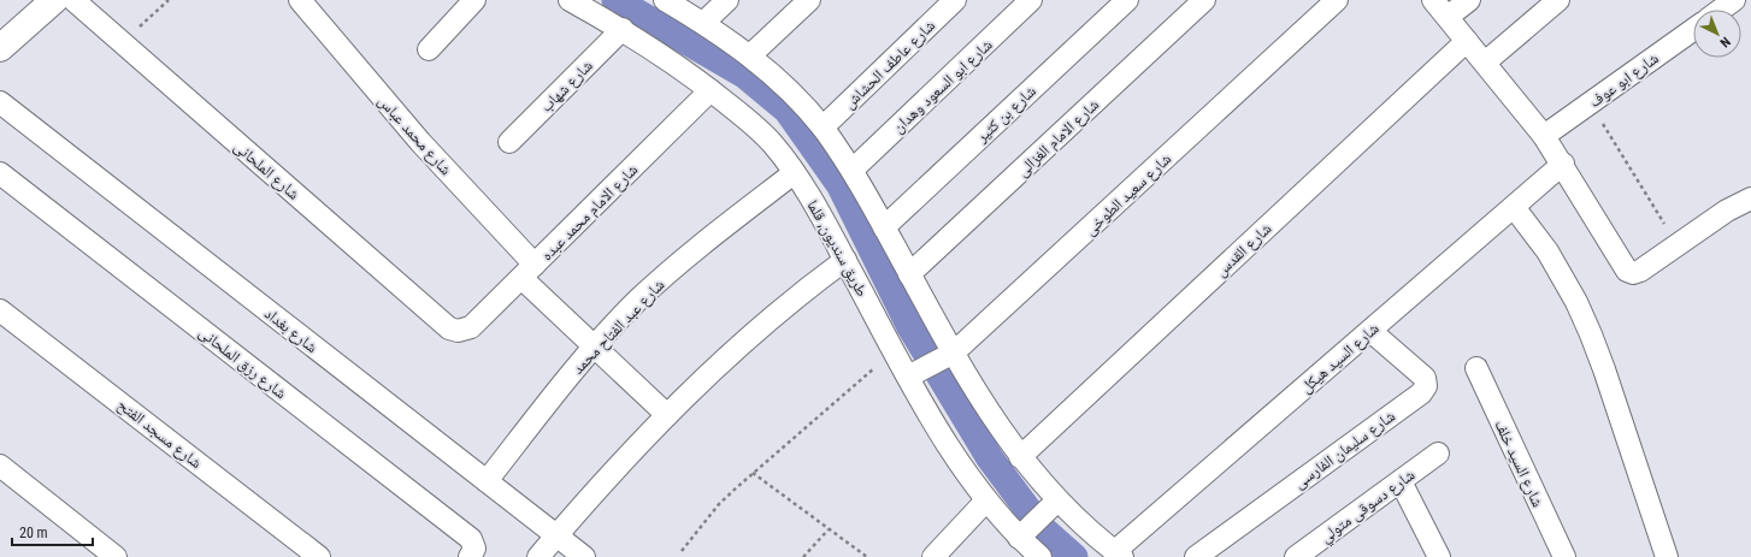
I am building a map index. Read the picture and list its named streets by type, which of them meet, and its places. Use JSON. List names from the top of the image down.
{
  "streets": {
    "street": [
      "شارع عاطف الحشاش",
      "شارع ابو عوف",
      "شارع شهاب",
      "شارع ابو السعود وهدان",
      "شارع بن كثير",
      "شارع محمد عباس",
      "شارع الامام الغزالى",
      "شارع الملحانى",
      "شارع سعيد الطوخى",
      "شارع الامام محمد عبده",
      "طريق سنديون, قلما",
      "شارع القدس",
      "شارع عبد الفتاح محمد",
      "شارع بغداد",
      "شارع السيد هيكل",
      "شارع رزق الملحانى",
      "شارع مسجد الفتح",
      "شارع سليمان الفارسى",
      "شارع السيد خلف",
      "شارع دسوقى متولي"
    ]
  },
  "crossings": [
    ["شارع شهاب", "طريق سنديون, قلما"],
    ["شارع محمد عباس", "شارع الامام محمد عبده"],
    ["شارع محمد عباس", "شارع عبد الفتاح محمد"],
    ["شارع الملحانى", "شارع الامام محمد عبده"],
    ["شارع سعيد الطوخى", "طريق سنديون, قلما"],
    ["شارع الامام محمد عبده", "طريق سنديون, قلما"],
    ["طريق سنديون, قلما", "شارع عبد الفتاح محمد"],
    ["شارع عبد الفتاح محمد", "شارع بغداد"],
    ["شارع السيد هيكل", "شارع سليمان الفارسى"]
  ],
  "scale_bar": "20 m",
  "north": "bottom right"
}
